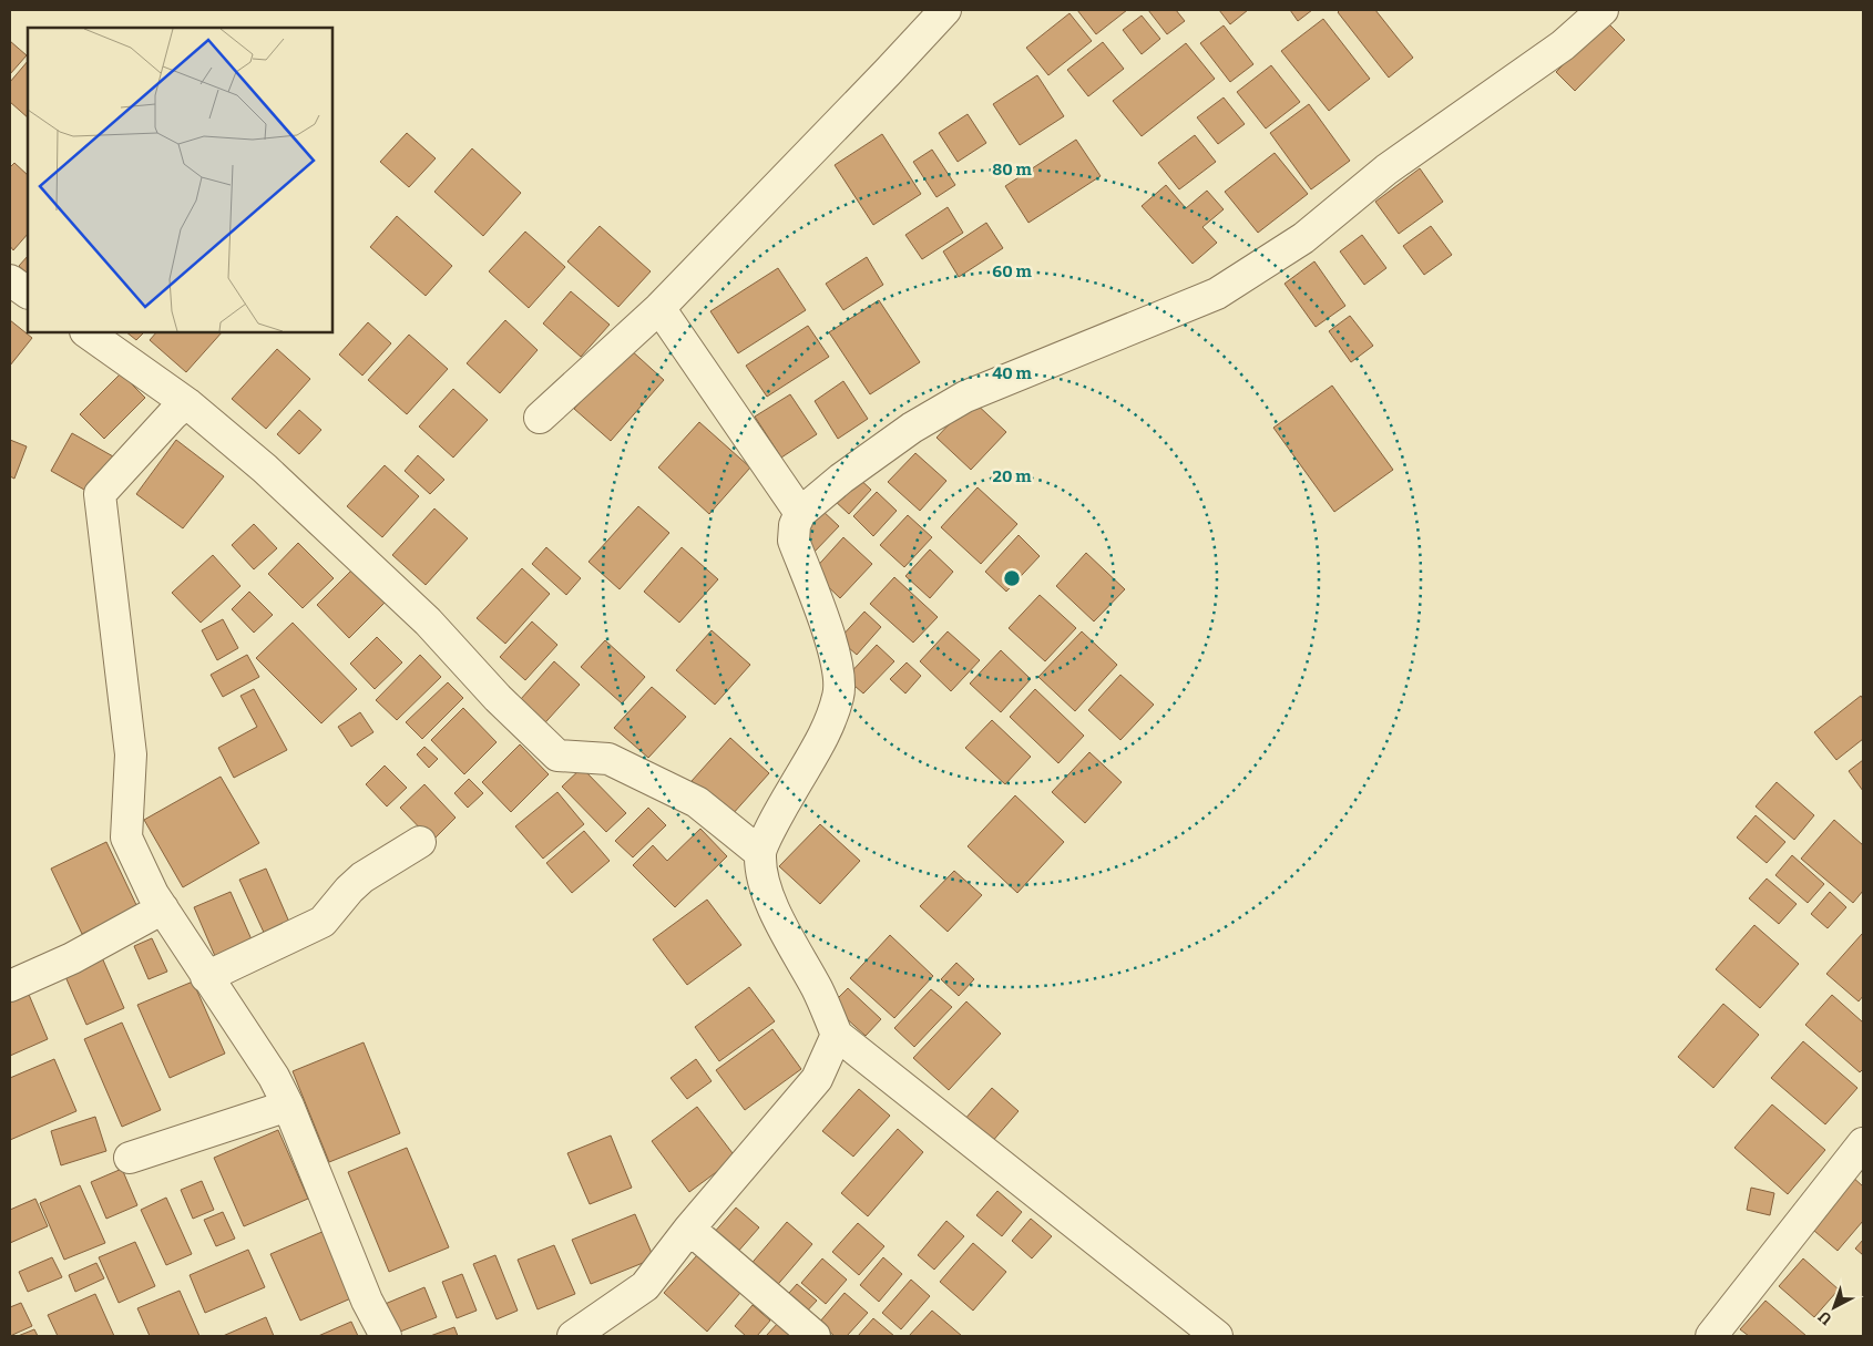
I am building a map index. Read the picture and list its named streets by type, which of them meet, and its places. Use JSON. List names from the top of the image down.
{
  "north": "bottom left",
  "rings": [
    "80 m",
    "60 m",
    "40 m",
    "20 m"
  ]
}
